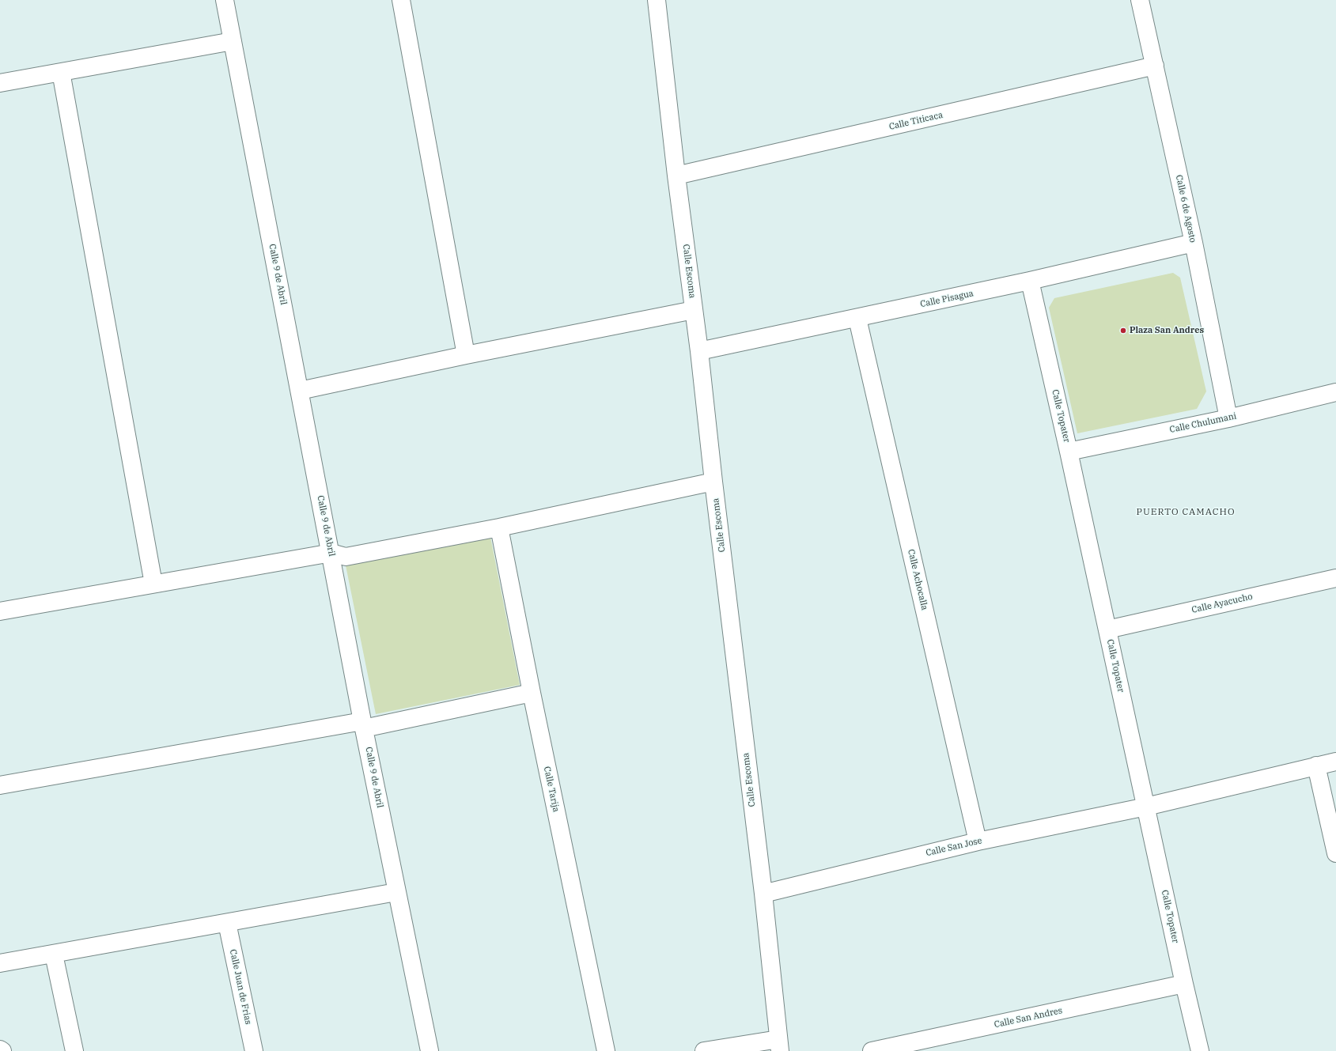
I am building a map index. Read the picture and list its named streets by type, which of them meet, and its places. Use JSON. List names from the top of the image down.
{
  "streets": {
    "street": [
      "Calle Titicaca",
      "Calle 6 de Agosto",
      "Calle Escoma",
      "Calle 9 de Abril",
      "Calle Pisagua",
      "Calle Topater",
      "Calle Chulumani",
      "Calle Achocalla",
      "Calle Ayacucho",
      "Calle Tarija",
      "Calle San Jose",
      "Calle Juan de Frias",
      "Calle San Andres"
    ]
  },
  "crossings": [
    ["Calle Titicaca", "Calle 6 de Agosto"],
    ["Calle Titicaca", "Calle Escoma"],
    ["Calle 6 de Agosto", "Calle Pisagua"],
    ["Calle 6 de Agosto", "Calle Chulumani"],
    ["Calle Escoma", "Calle Pisagua"],
    ["Calle Escoma", "Calle San Jose"],
    ["Calle Pisagua", "Calle Topater"],
    ["Calle Pisagua", "Calle Achocalla"],
    ["Calle Topater", "Calle Chulumani"],
    ["Calle Topater", "Calle Ayacucho"],
    ["Calle Topater", "Calle San Jose"],
    ["Calle Topater", "Calle San Andres"],
    ["Calle Achocalla", "Calle San Jose"]
  ],
  "districts": ["PUERTO CAMACHO"],
  "places": ["Plaza San Andres"]
}
